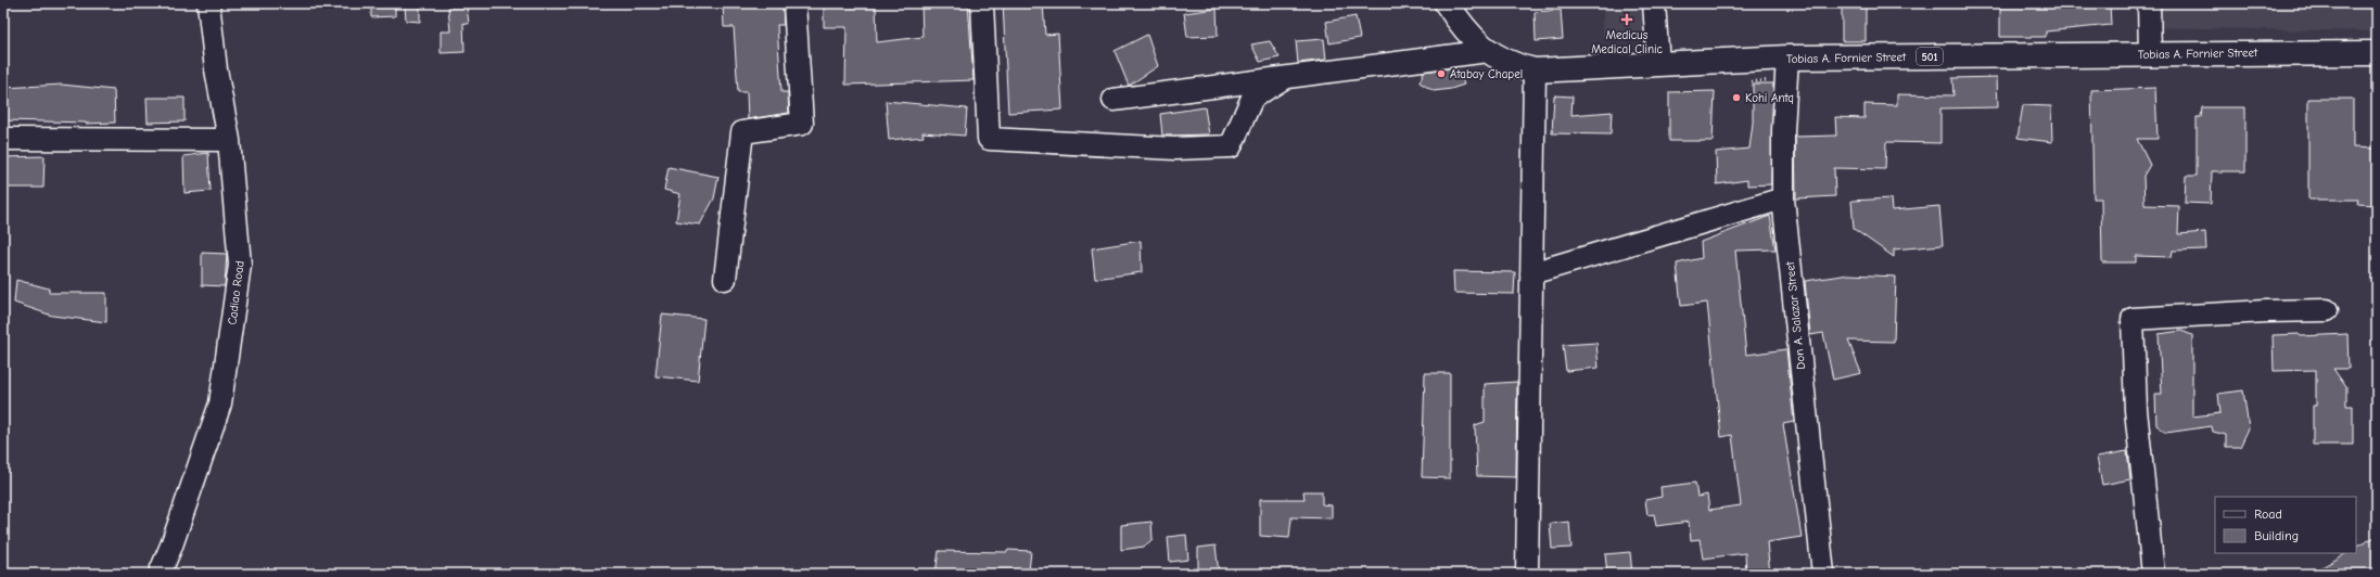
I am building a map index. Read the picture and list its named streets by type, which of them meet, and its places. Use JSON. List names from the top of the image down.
{
  "streets": {
    "main road": ["Tobias A. Fornier Street", "501"],
    "street": ["Cadiao Road", "Don A. Salazar Street"]
  },
  "crossings": [
    ["Tobias A. Fornier Street", "Don A. Salazar Street"]
  ],
  "places": {
    "health": ["Medicus Medical Clinic"],
    "other": ["Atabay Chapel", "Kohi Antq"]
  },
  "legend": ["Road", "Building"]
}
